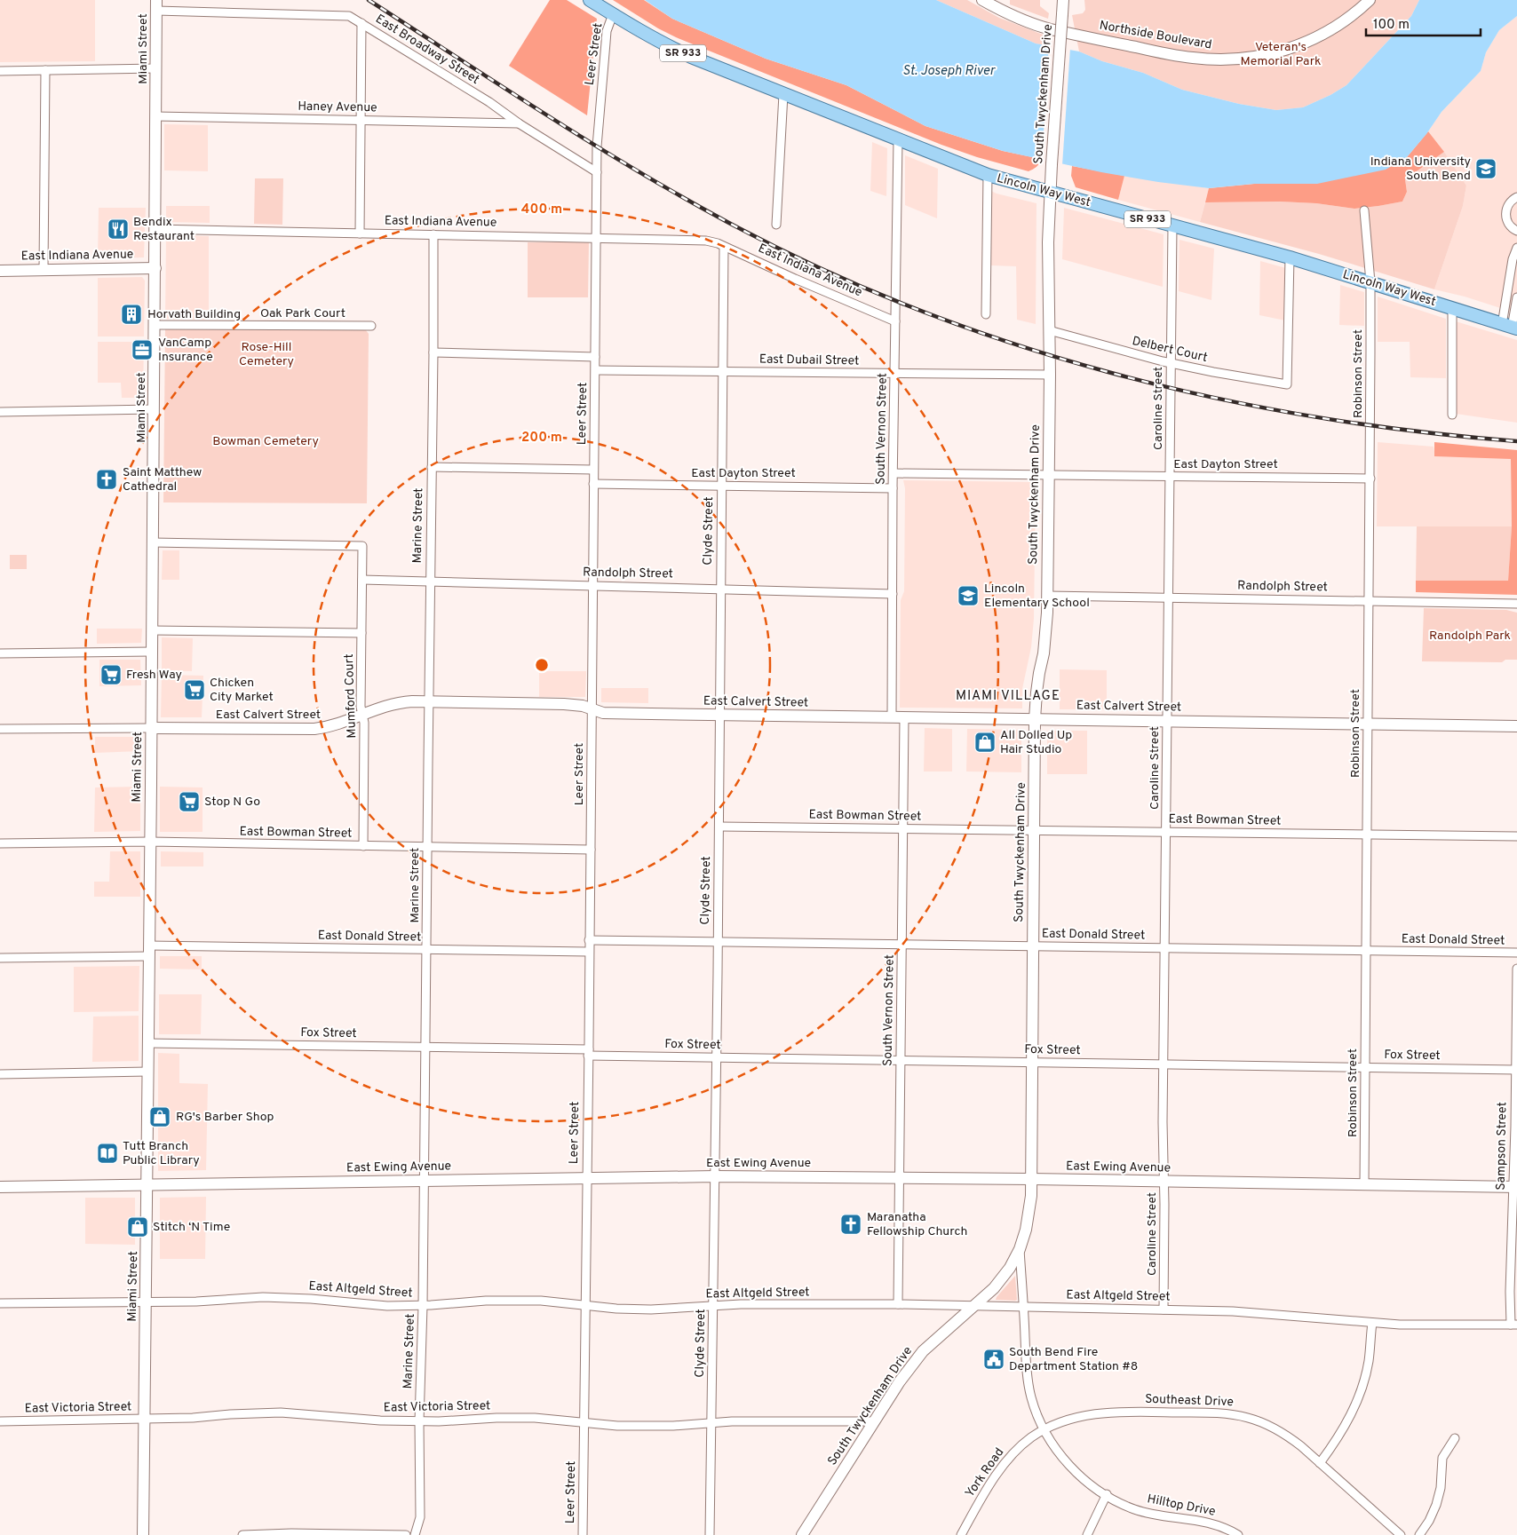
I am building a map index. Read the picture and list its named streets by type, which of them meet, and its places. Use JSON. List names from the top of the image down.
{
  "streets": {
    "main road": ["SR 933", "Lincoln Way West"],
    "street": [
      "Northside Boulevard",
      "Miami Street",
      "East Broadway Street",
      "Leer Street",
      "South Twyckenham Drive",
      "Haney Avenue",
      "East Indiana Avenue",
      "Oak Park Court",
      "Delbert Court",
      "East Dubail Street",
      "Robinson Street",
      "Caroline Street",
      "South Vernon Street",
      "East Dayton Street",
      "Marine Street",
      "Clyde Street",
      "Randolph Street",
      "Mumford Court",
      "East Calvert Street",
      "East Bowman Street",
      "East Donald Street",
      "Fox Street",
      "Sampson Street",
      "East Ewing Avenue",
      "East Altgeld Street",
      "Southeast Drive",
      "East Victoria Street",
      "York Road",
      "Hilltop Drive"
    ]
  },
  "crossings": [
    ["Miami Street", "East Broadway Street"],
    ["Miami Street", "Haney Avenue"],
    ["Miami Street", "East Indiana Avenue"],
    ["Miami Street", "Oak Park Court"],
    ["Miami Street", "Mumford Court"],
    ["Miami Street", "East Calvert Street"],
    ["Miami Street", "East Bowman Street"],
    ["Miami Street", "East Donald Street"],
    ["Miami Street", "Fox Street"],
    ["Miami Street", "East Ewing Avenue"],
    ["Miami Street", "East Altgeld Street"],
    ["Miami Street", "East Victoria Street"],
    ["East Broadway Street", "Leer Street"],
    ["East Broadway Street", "Haney Avenue"],
    ["Leer Street", "Lincoln Way West"],
    ["Leer Street", "East Indiana Avenue"],
    ["Leer Street", "East Dubail Street"],
    ["Leer Street", "East Dayton Street"],
    ["Leer Street", "Randolph Street"],
    ["Leer Street", "East Calvert Street"],
    ["Leer Street", "East Bowman Street"],
    ["Leer Street", "East Donald Street"],
    ["Leer Street", "Fox Street"],
    ["Leer Street", "East Ewing Avenue"],
    ["Leer Street", "East Altgeld Street"],
    ["Leer Street", "East Victoria Street"],
    ["South Twyckenham Drive", "Lincoln Way West"],
    ["South Twyckenham Drive", "Delbert Court"],
    ["South Twyckenham Drive", "East Dubail Street"],
    ["South Twyckenham Drive", "East Dayton Street"],
    ["South Twyckenham Drive", "Randolph Street"],
    ["South Twyckenham Drive", "East Calvert Street"],
    ["South Twyckenham Drive", "East Bowman Street"],
    ["South Twyckenham Drive", "East Donald Street"],
    ["South Twyckenham Drive", "Fox Street"],
    ["South Twyckenham Drive", "East Ewing Avenue"],
    ["South Twyckenham Drive", "East Altgeld Street"],
    ["South Twyckenham Drive", "East Victoria Street"],
    ["Lincoln Way West", "Delbert Court"],
    ["Lincoln Way West", "Robinson Street"],
    ["Lincoln Way West", "Caroline Street"],
    ["Lincoln Way West", "South Vernon Street"],
    ["East Indiana Avenue", "South Vernon Street"],
    ["East Indiana Avenue", "Marine Street"],
    ["East Indiana Avenue", "Clyde Street"],
    ["Delbert Court", "Caroline Street"],
    ["East Dubail Street", "South Vernon Street"],
    ["East Dubail Street", "Clyde Street"],
    ["Robinson Street", "East Dayton Street"],
    ["Robinson Street", "Randolph Street"],
    ["Robinson Street", "East Calvert Street"],
    ["Robinson Street", "East Bowman Street"],
    ["Robinson Street", "East Donald Street"],
    ["Robinson Street", "Fox Street"],
    ["Robinson Street", "East Ewing Avenue"],
    ["Caroline Street", "East Dayton Street"],
    ["Caroline Street", "Randolph Street"],
    ["Caroline Street", "East Calvert Street"],
    ["Caroline Street", "East Bowman Street"],
    ["Caroline Street", "East Donald Street"],
    ["Caroline Street", "Fox Street"],
    ["Caroline Street", "East Ewing Avenue"],
    ["Caroline Street", "East Altgeld Street"],
    ["South Vernon Street", "East Dayton Street"],
    ["South Vernon Street", "Randolph Street"],
    ["South Vernon Street", "East Calvert Street"],
    ["South Vernon Street", "East Bowman Street"],
    ["South Vernon Street", "East Donald Street"],
    ["South Vernon Street", "Fox Street"],
    ["South Vernon Street", "East Ewing Avenue"],
    ["South Vernon Street", "East Altgeld Street"],
    ["East Dayton Street", "Clyde Street"],
    ["Marine Street", "Randolph Street"],
    ["Marine Street", "East Calvert Street"],
    ["Marine Street", "East Bowman Street"],
    ["Marine Street", "East Donald Street"],
    ["Marine Street", "Fox Street"],
    ["Marine Street", "East Ewing Avenue"],
    ["Marine Street", "East Altgeld Street"],
    ["Marine Street", "East Victoria Street"],
    ["Clyde Street", "Randolph Street"],
    ["Clyde Street", "East Calvert Street"],
    ["Clyde Street", "East Bowman Street"],
    ["Clyde Street", "East Donald Street"],
    ["Clyde Street", "Fox Street"],
    ["Clyde Street", "East Ewing Avenue"],
    ["Clyde Street", "East Altgeld Street"],
    ["Clyde Street", "East Victoria Street"],
    ["Randolph Street", "Mumford Court"],
    ["Mumford Court", "East Calvert Street"],
    ["Mumford Court", "East Bowman Street"],
    ["Fox Street", "Sampson Street"],
    ["Sampson Street", "East Ewing Avenue"],
    ["Sampson Street", "East Altgeld Street"],
    ["Southeast Drive", "York Road"],
    ["Southeast Drive", "Hilltop Drive"],
    ["York Road", "Hilltop Drive"]
  ],
  "districts": ["MIAMI VILLAGE"],
  "water": ["St. Joseph River"],
  "parks": [
    "Veteran's Memorial Park",
    "Rose-Hill Cemetery",
    "Bowman Cemetery",
    "Randolph Park"
  ],
  "places": {
    "school or university": ["Indiana University South Bend", "Lincoln Elementary School"],
    "restaurant": ["Bendix Restaurant"],
    "building": ["Horvath Building"],
    "office": ["VanCamp Insurance"],
    "church": ["Saint Matthew Cathedral", "Maranatha Fellowship Church"],
    "supermarket": ["Fresh Way", "Chicken City Market", "Stop N Go"],
    "shop": ["All Dolled Up Hair Studio", "RG's Barber Shop", "Stitch ‘N Time"],
    "library": ["Tutt Branch Public Library"],
    "public building": ["South Bend Fire Department Station #8"]
  },
  "scale_bar": "100 m",
  "rings": ["400 m", "200 m"]
}
